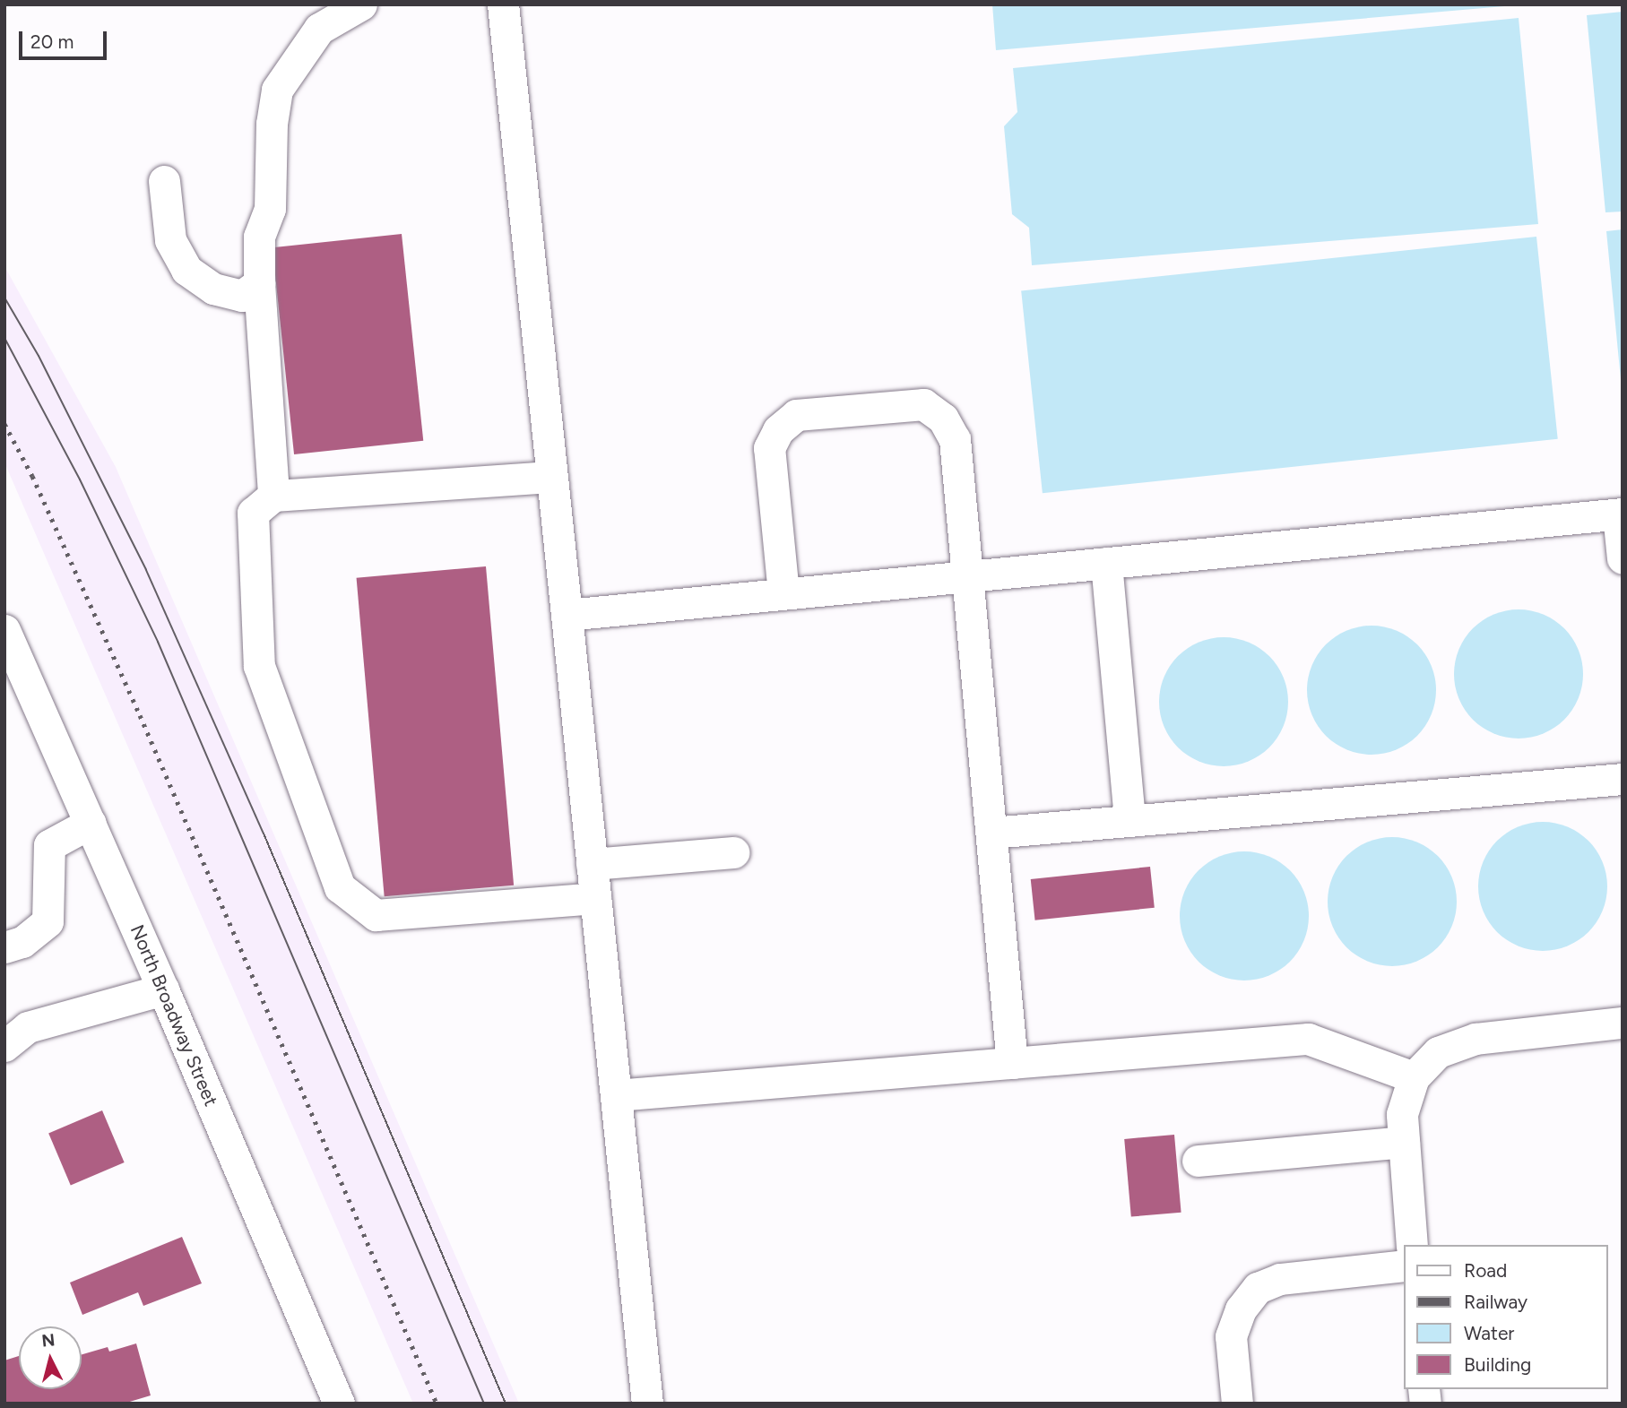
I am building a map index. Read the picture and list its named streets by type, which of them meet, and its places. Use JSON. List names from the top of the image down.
{
  "streets": {
    "street": ["North Broadway Street"]
  },
  "legend": [
    "Road",
    "Railway",
    "Water",
    "Building"
  ],
  "scale_bar": "20 m",
  "north": "top"
}
